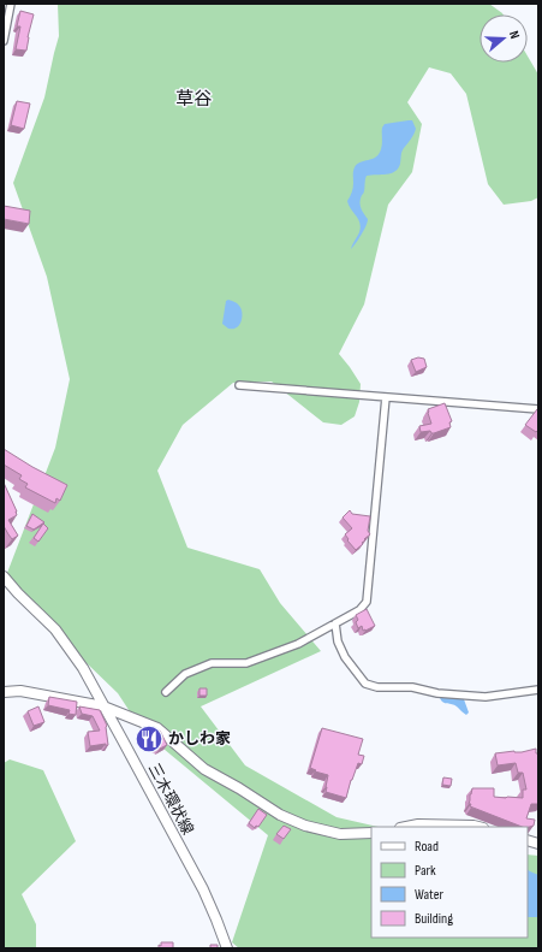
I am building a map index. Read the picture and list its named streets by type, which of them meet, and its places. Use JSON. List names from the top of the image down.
{
  "streets": {
    "main road": ["三木環状線"]
  },
  "districts": ["草谷"],
  "places": {
    "restaurant": ["かしわ家"]
  },
  "legend": [
    "Road",
    "Park",
    "Water",
    "Building"
  ],
  "north": "right"
}
